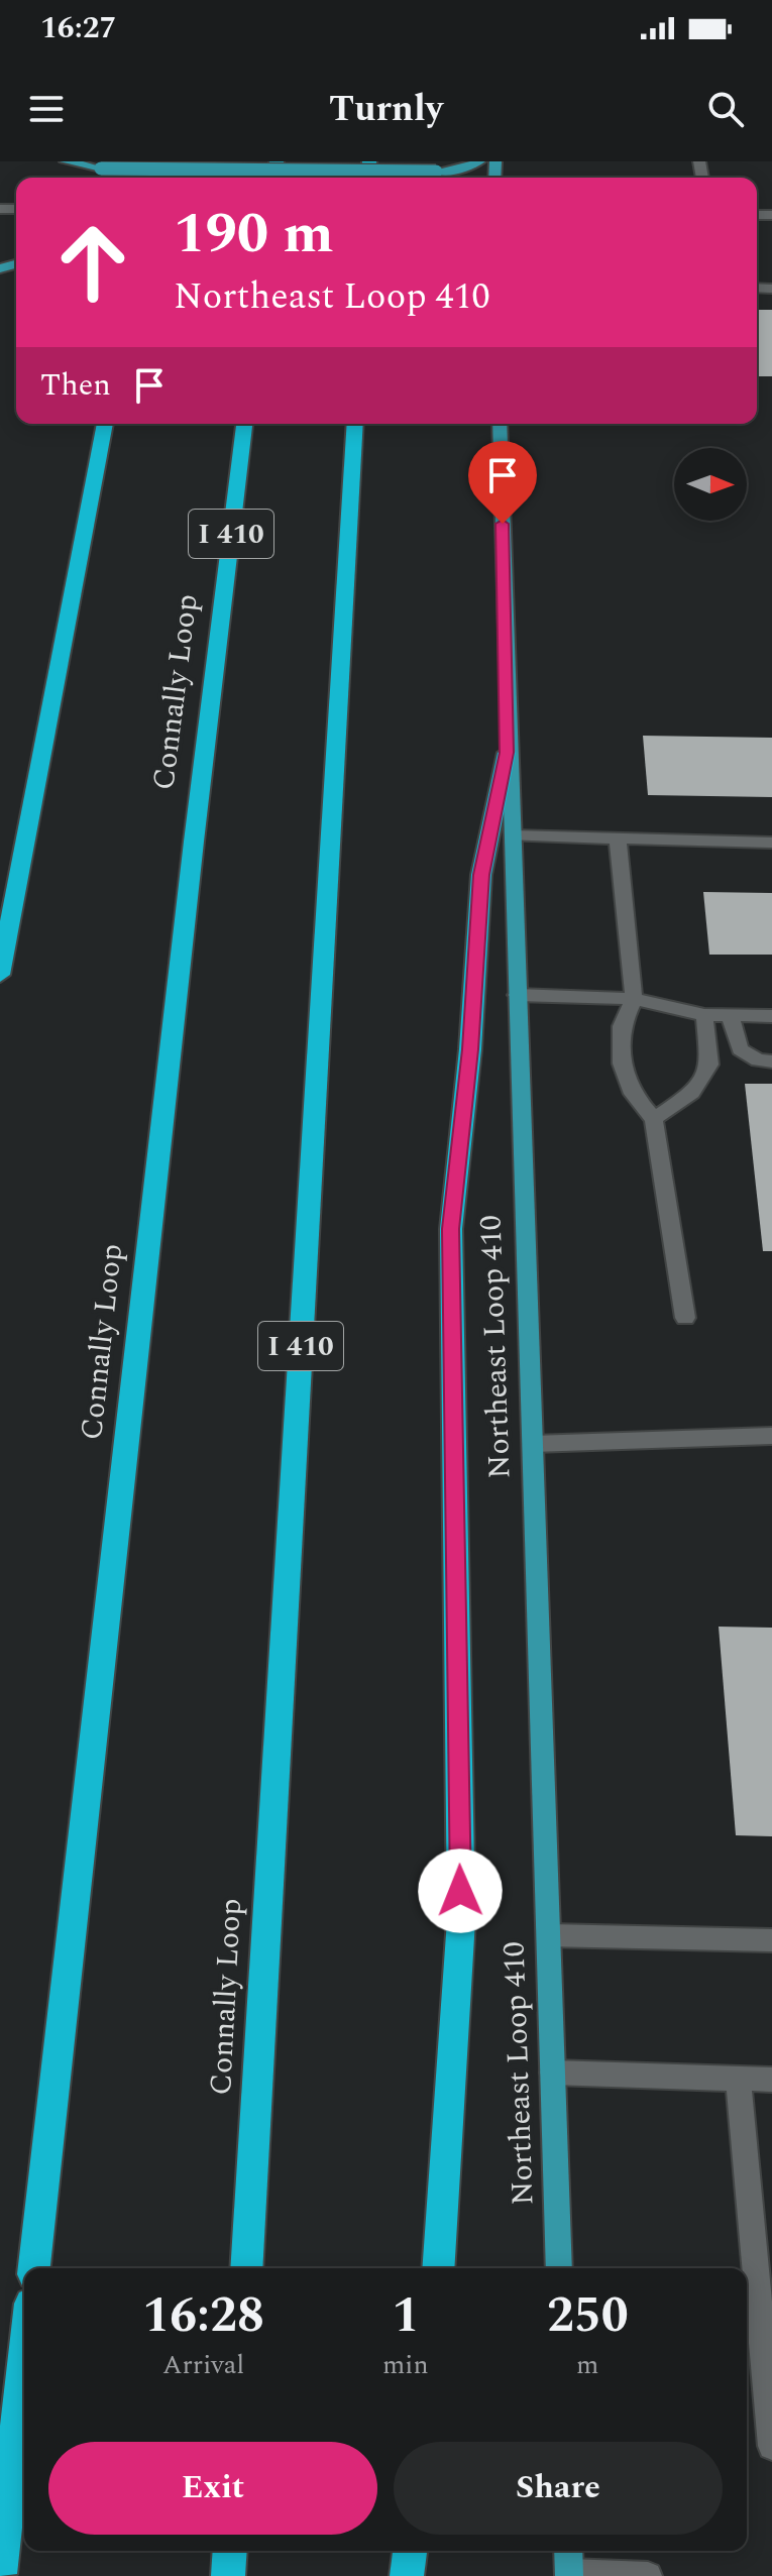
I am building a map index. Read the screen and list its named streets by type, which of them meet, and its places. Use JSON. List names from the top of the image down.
{
  "streets": {
    "highway": ["I 410", "Connally Loop"],
    "main road": ["Northeast Loop 410"]
  },
  "north": "right",
  "page": {
    "status": "16:27",
    "header": "Turnly",
    "turn": ["190 m", "Northeast Loop 410"],
    "then": "Then",
    "eta": [
      "16:28",
      "Arrival",
      "1",
      "min",
      "250",
      "m"
    ],
    "buttons": ["Exit", "Share"]
  }
}
